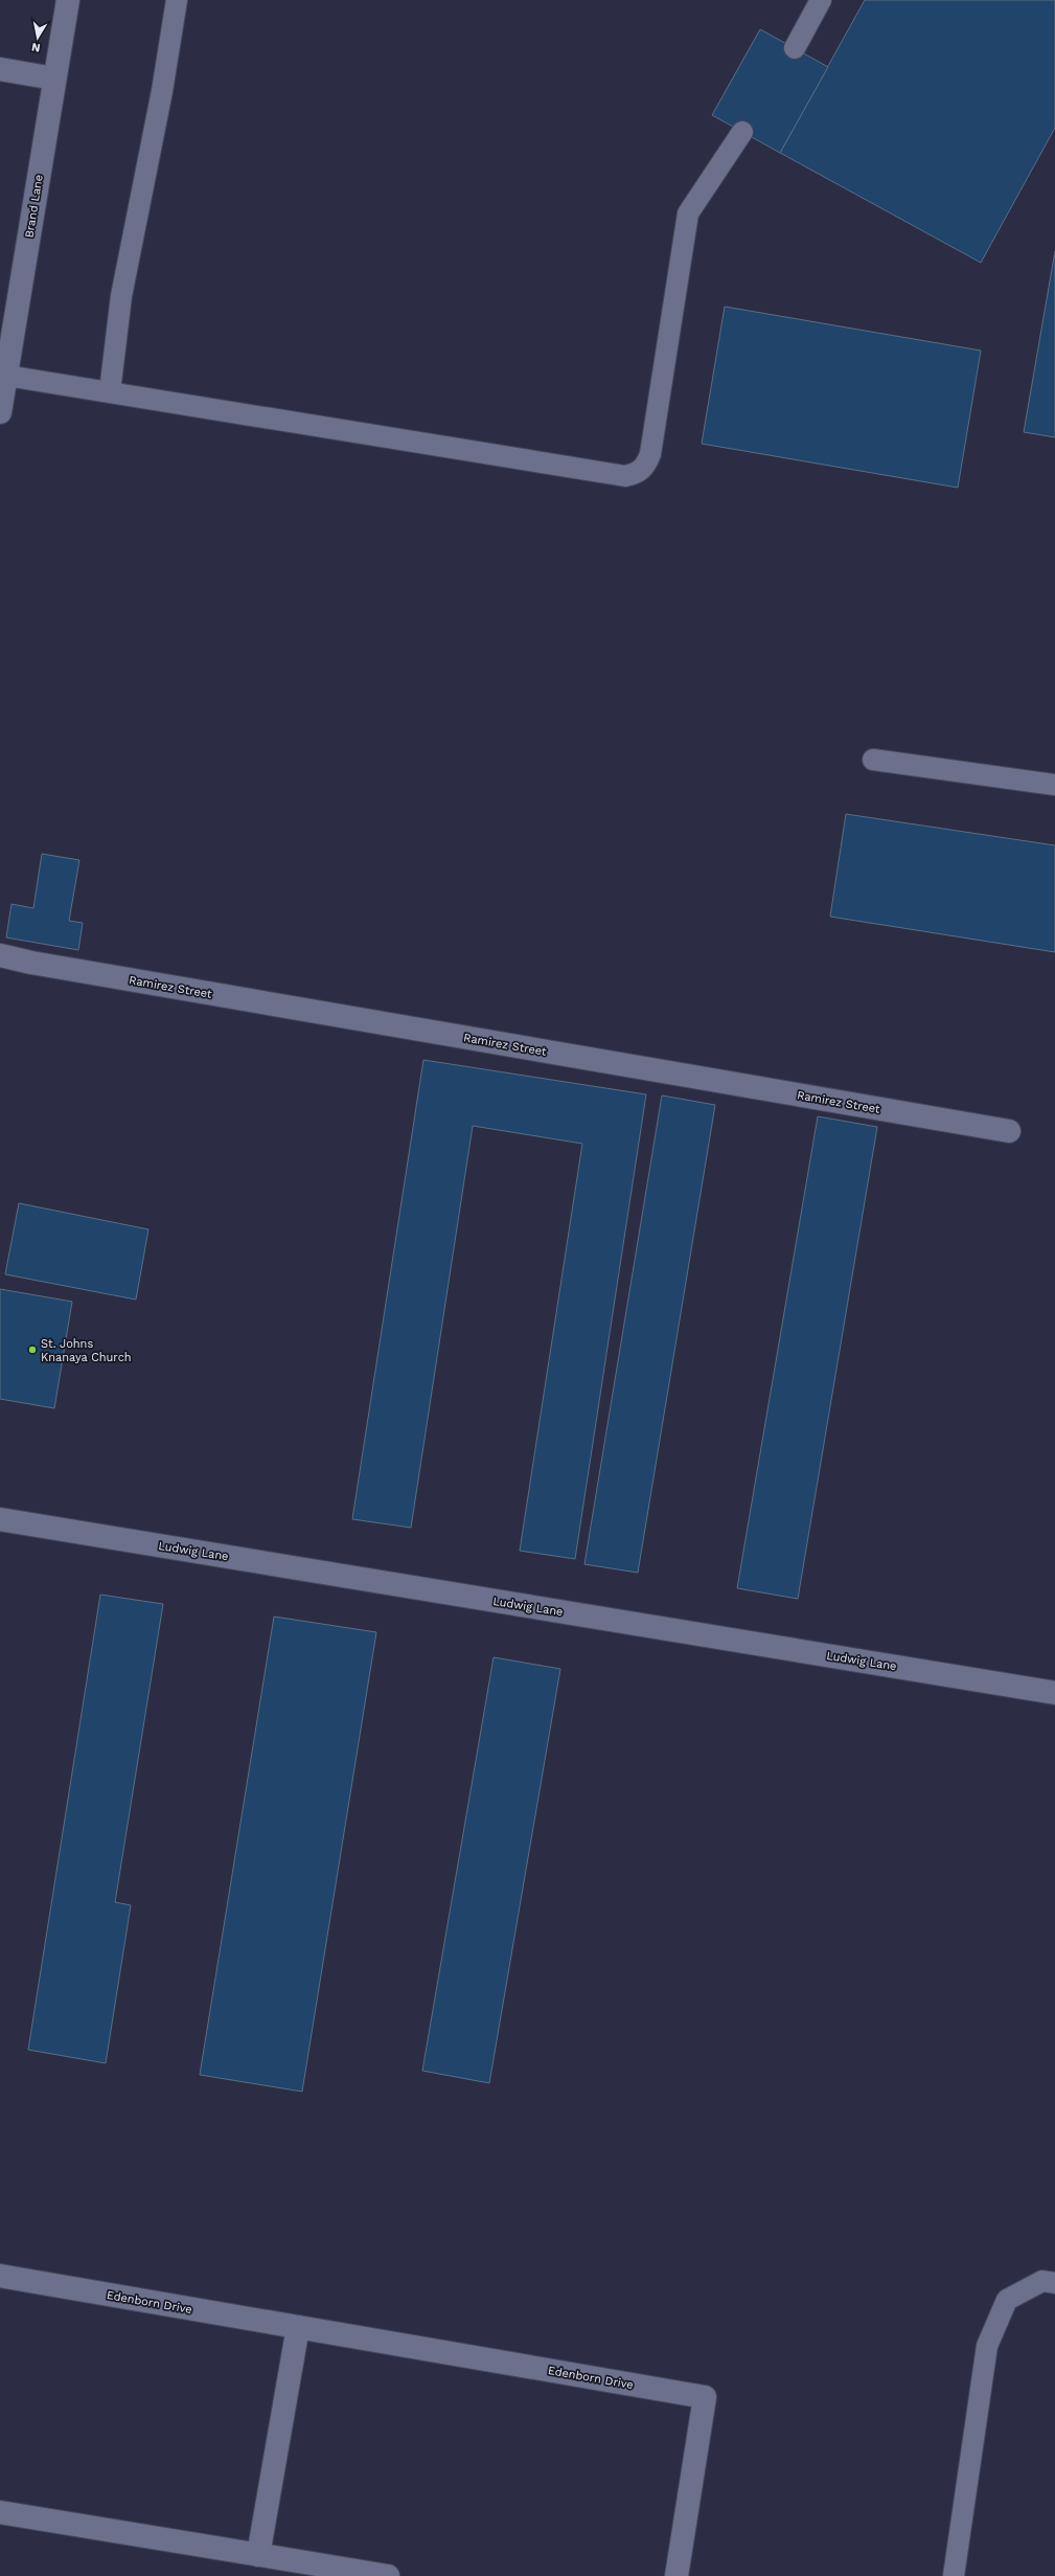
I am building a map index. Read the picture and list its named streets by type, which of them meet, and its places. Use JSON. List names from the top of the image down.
{
  "streets": {
    "street": [
      "Brand Lane",
      "Ramirez Street",
      "Ludwig Lane",
      "Edenborn Drive"
    ]
  },
  "places": ["St. Johns Knanaya Church"],
  "north": "bottom"
}
